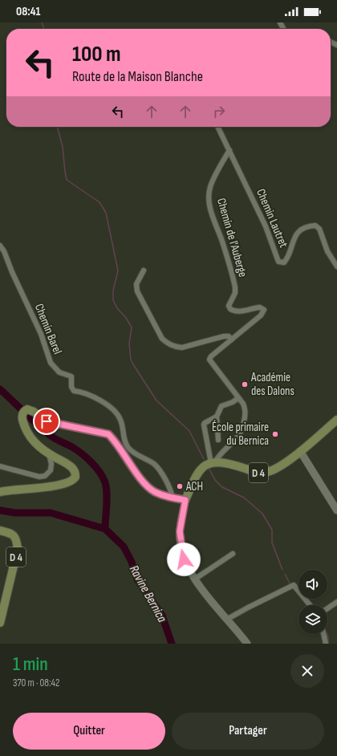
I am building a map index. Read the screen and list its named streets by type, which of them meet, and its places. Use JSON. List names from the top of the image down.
{
  "streets": {
    "main road": ["D 4"],
    "street": ["Chemin Lautret", "Chemin de l'Auberge", "Chemin Barel"]
  },
  "crossings": [
    ["Chemin Lautret", "Chemin de l'Auberge"],
    ["Chemin de l'Auberge", "D 4"]
  ],
  "water": ["Ravine Bernica"],
  "places": ["Académie des Dalons", "École primaire du Bernica", "ACH"],
  "page": {
    "status": "08:41",
    "turn": ["100 m", "Route de la Maison Blanche"],
    "heading": ["1 min", "370 m · 08:42"],
    "buttons": ["Quitter", "Partager"]
  }
}
